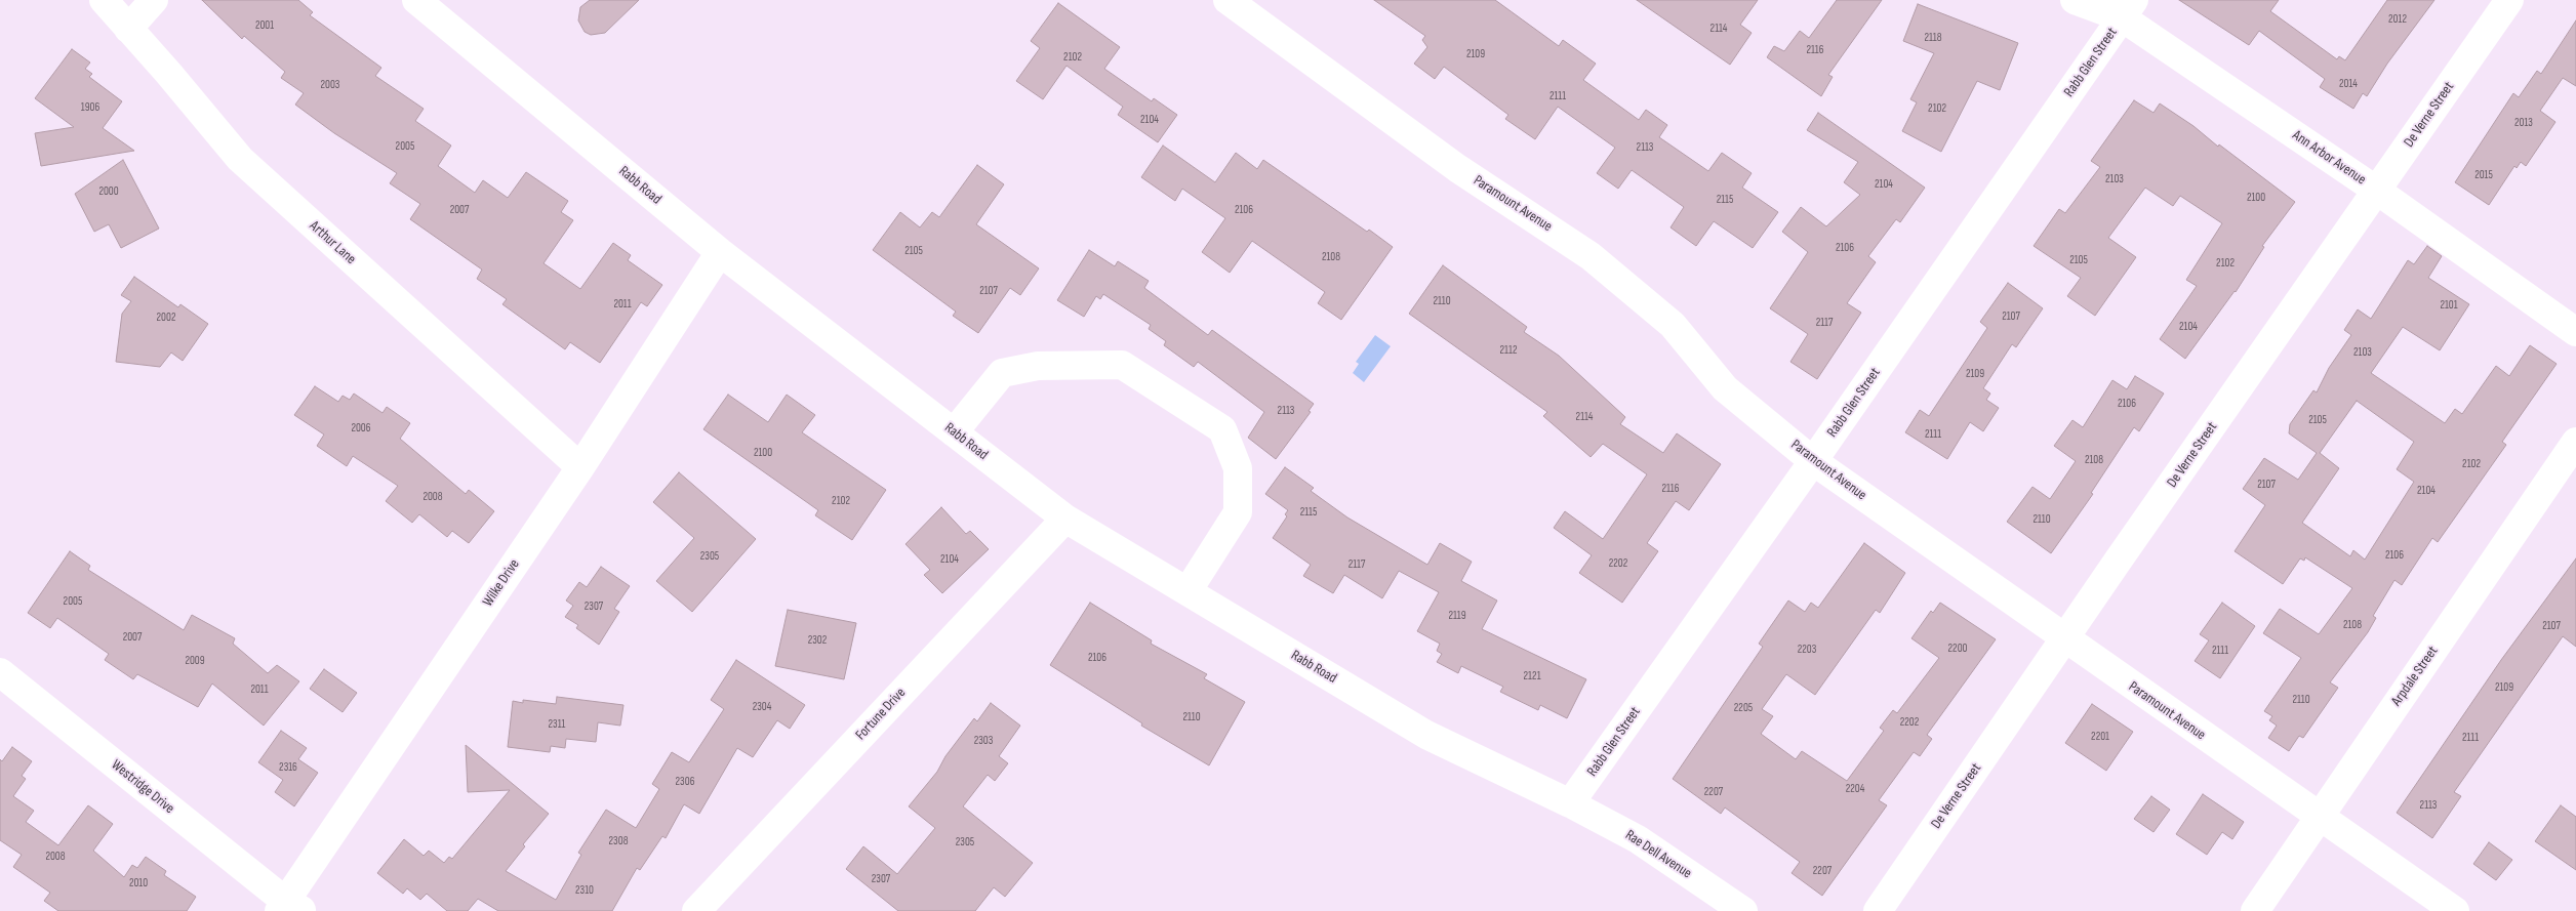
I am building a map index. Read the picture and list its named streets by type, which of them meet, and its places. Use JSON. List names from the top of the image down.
{
  "streets": {
    "street": [
      "Rabb Glen Street",
      "De Verne Street",
      "Ann Arbor Avenue",
      "Rabb Road",
      "Paramount Avenue",
      "Arthur Lane",
      "Wilke Drive",
      "Arpdale Street",
      "Fortune Drive",
      "Westridge Drive",
      "Rae Dell Avenue"
    ]
  },
  "crossings": [
    ["Rabb Glen Street", "Ann Arbor Avenue"],
    ["Rabb Glen Street", "Rabb Road"],
    ["Rabb Glen Street", "Paramount Avenue"],
    ["Rabb Glen Street", "Rae Dell Avenue"],
    ["De Verne Street", "Ann Arbor Avenue"],
    ["De Verne Street", "Paramount Avenue"],
    ["Rabb Road", "Wilke Drive"],
    ["Rabb Road", "Fortune Drive"],
    ["Rabb Road", "Rae Dell Avenue"],
    ["Paramount Avenue", "Arpdale Street"],
    ["Arthur Lane", "Wilke Drive"],
    ["Wilke Drive", "Westridge Drive"]
  ],
  "house_numbers": [
    "2012",
    "2001",
    "2114",
    "2118",
    "2116",
    "2109",
    "2102",
    "2014",
    "2003",
    "2111",
    "1906",
    "2102",
    "2104",
    "2013",
    "2005",
    "2113",
    "2015",
    "2103",
    "2104",
    "2000",
    "2100",
    "2115",
    "2007",
    "2106",
    "2106",
    "2105",
    "2108",
    "2105",
    "2102",
    "2107",
    "2110",
    "2011",
    "2101",
    "2107",
    "2002",
    "2117",
    "2104",
    "2112",
    "2103",
    "2109",
    "2106",
    "2113",
    "2114",
    "2105",
    "2006",
    "2111",
    "2100",
    "2108",
    "2102",
    "2107",
    "2116",
    "2104",
    "2008",
    "2102",
    "2115",
    "2110",
    "2106",
    "2305",
    "2104",
    "2202",
    "2117",
    "2005",
    "2307",
    "2119",
    "2108",
    "2107",
    "2007",
    "2302",
    "2200",
    "2203",
    "2111",
    "2106",
    "2009",
    "2121",
    "2109",
    "2011",
    "2110",
    "2304",
    "2205",
    "2110",
    "2202",
    "2311",
    "2201",
    "2111",
    "2303",
    "2316",
    "2306",
    "2204",
    "2207",
    "2113",
    "2308",
    "2305",
    "2008",
    "2207",
    "2307",
    "2010",
    "2310"
  ]
}
